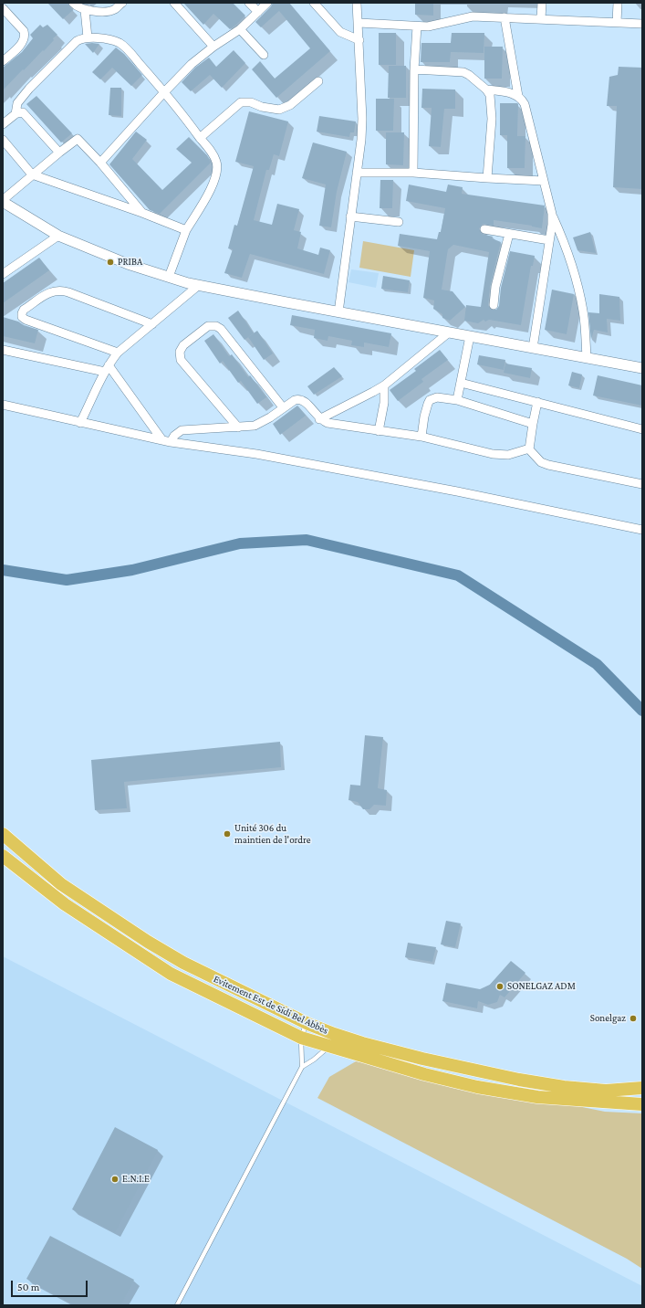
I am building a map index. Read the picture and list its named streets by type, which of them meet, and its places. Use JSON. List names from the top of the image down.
{
  "streets": {
    "highway": ["Evitement Est de Sidi Bel Abbès"]
  },
  "places": [
    "PRIBA",
    "Unité 306 du maintien de l'ordre",
    "SONELGAZ ADM",
    "Sonelgaz",
    "E.N.I.E"
  ],
  "scale_bar": "50 m"
}
